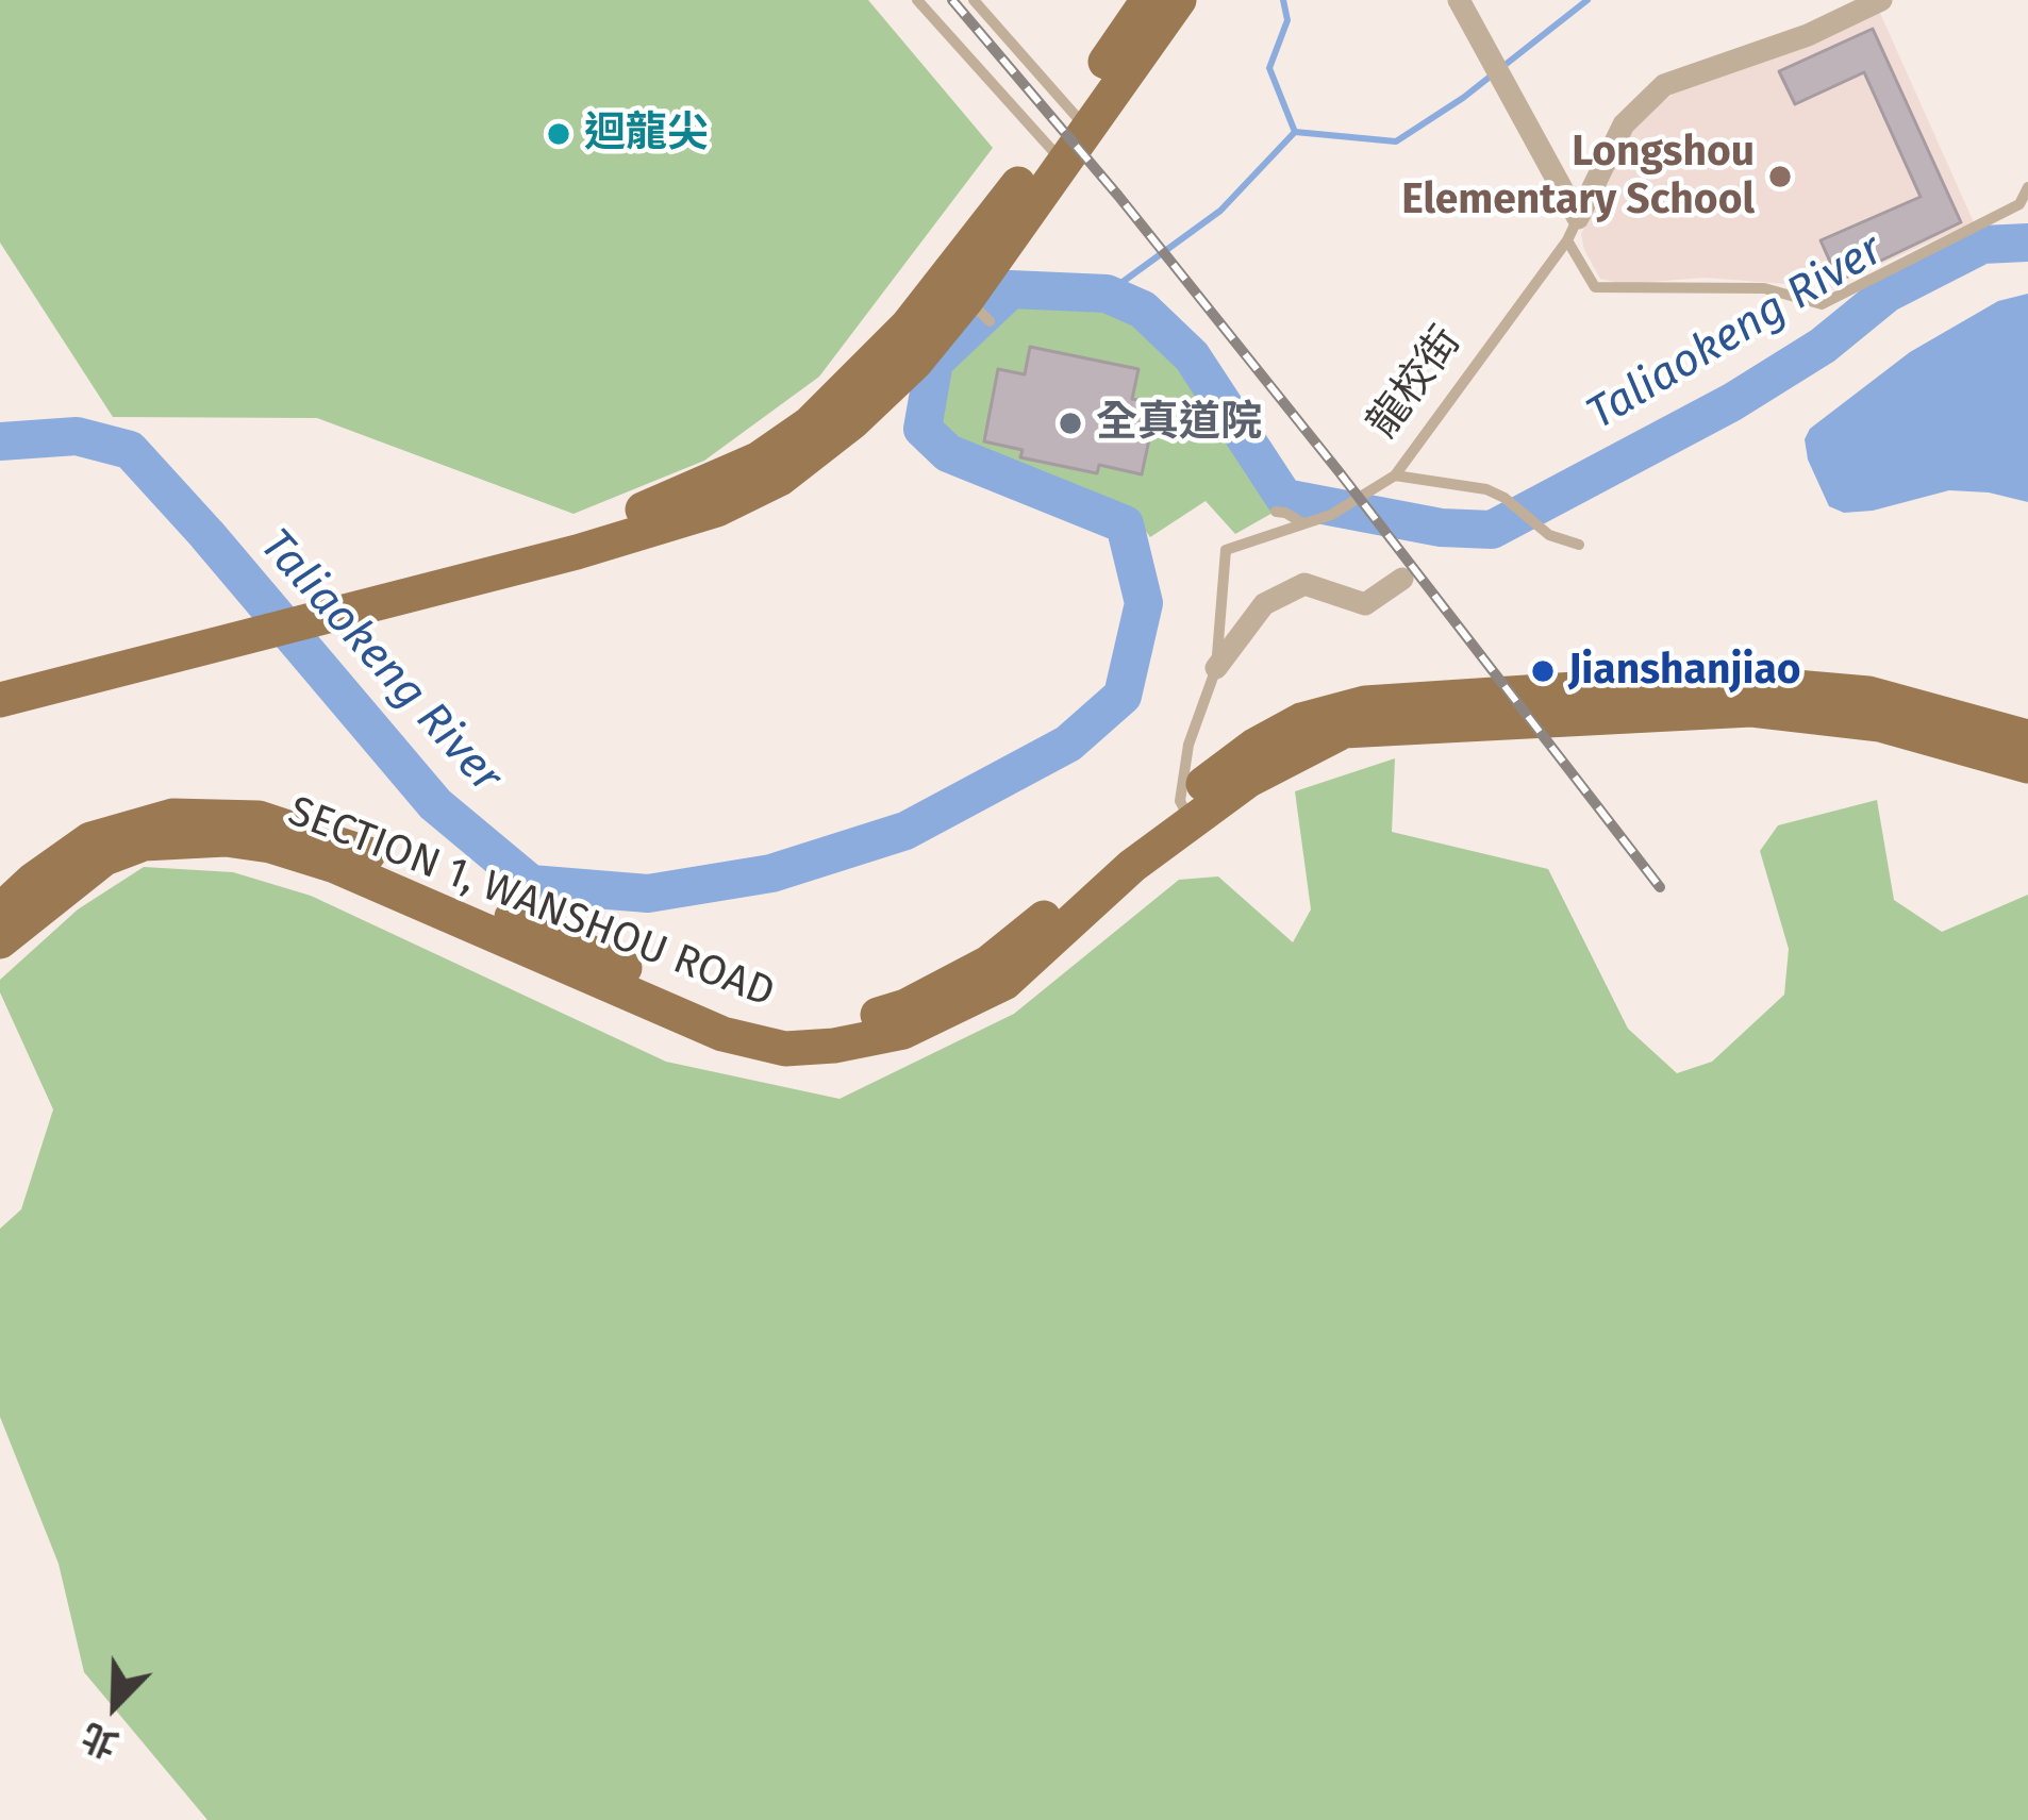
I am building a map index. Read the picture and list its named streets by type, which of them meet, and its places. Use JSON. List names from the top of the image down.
{
  "streets": {
    "main road": ["SECTION 1, WANSHOU ROAD"],
    "lane": ["龍校街"]
  },
  "crossings": [
    ["龍校街", "SECTION 1, WANSHOU ROAD"]
  ],
  "water": ["Taliaokeng River"],
  "places": [
    "迴龍尖",
    "Longshou Elementary School",
    "全真道院",
    "Jianshanjiao"
  ],
  "north": "bottom left"
}
